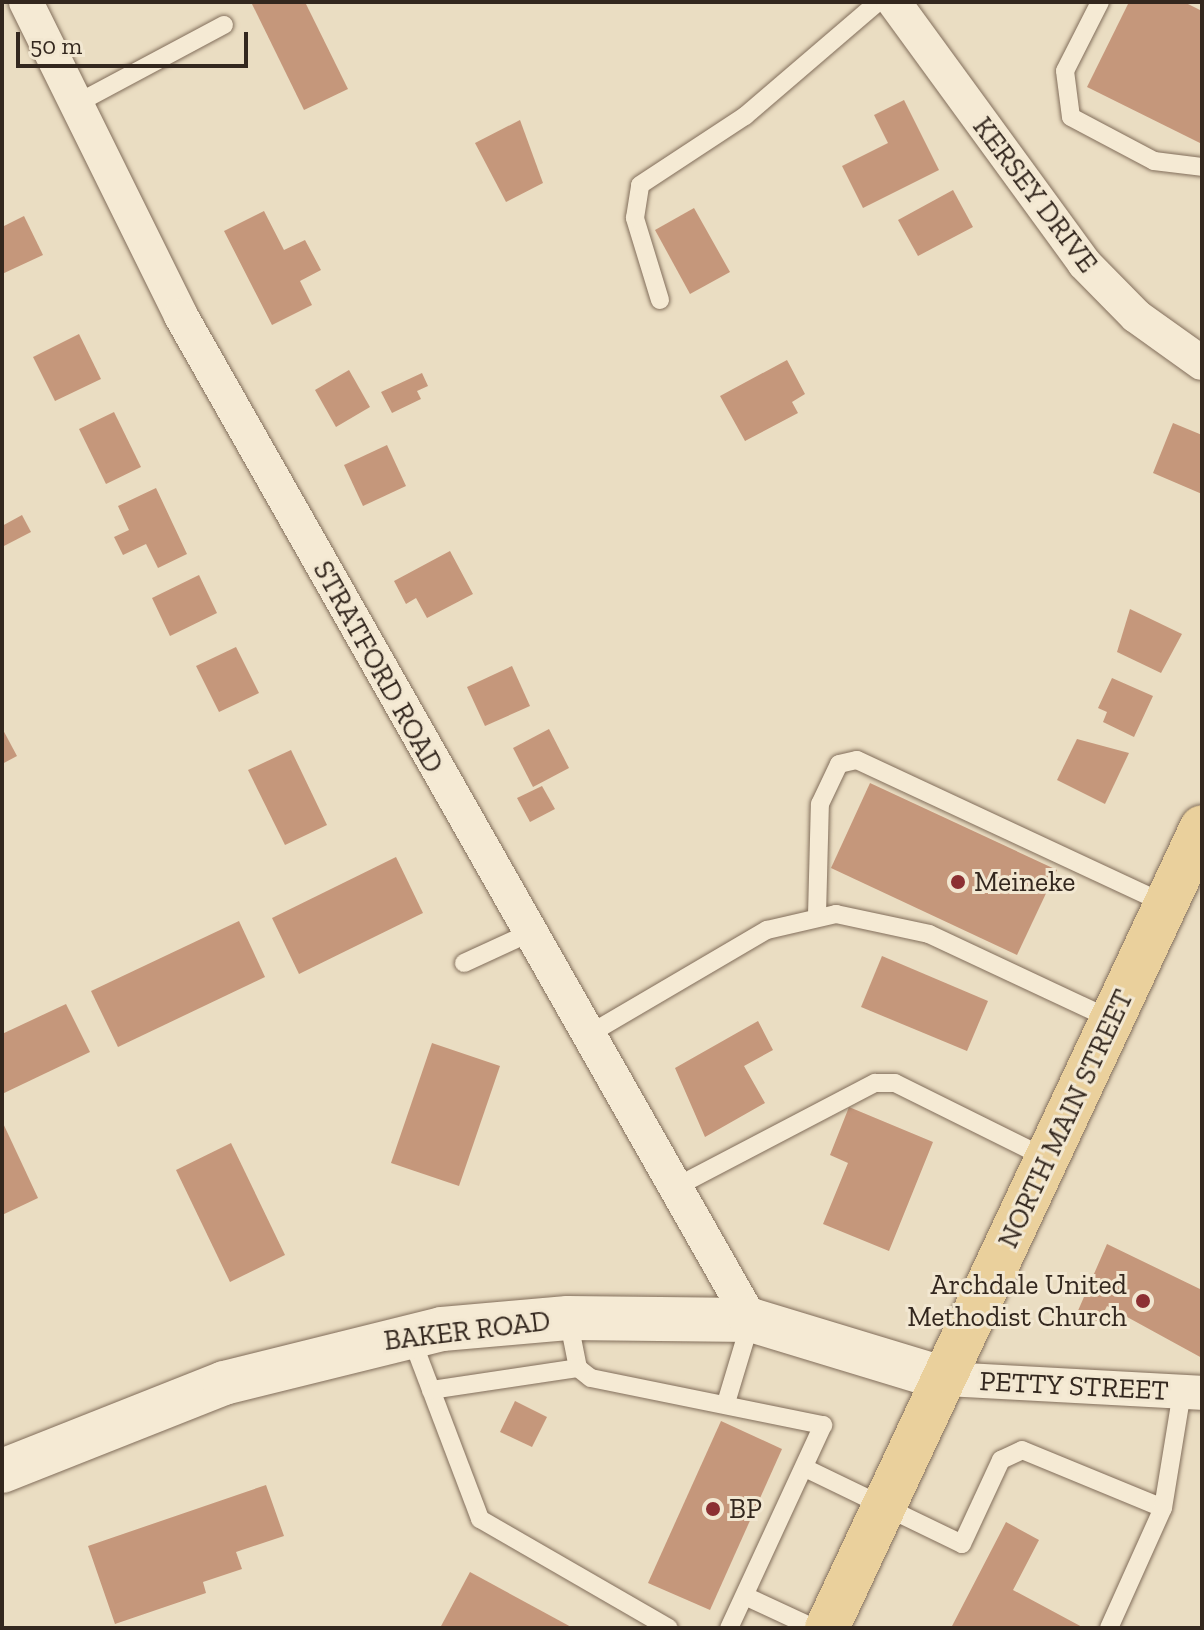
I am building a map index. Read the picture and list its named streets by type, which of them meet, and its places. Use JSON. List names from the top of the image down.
{
  "streets": {
    "main road": ["NORTH MAIN STREET"],
    "street": [
      "KERSEY DRIVE",
      "STRATFORD ROAD",
      "BAKER ROAD",
      "PETTY STREET"
    ]
  },
  "crossings": [
    ["STRATFORD ROAD", "BAKER ROAD"],
    ["NORTH MAIN STREET", "BAKER ROAD"],
    ["NORTH MAIN STREET", "PETTY STREET"],
    ["BAKER ROAD", "PETTY STREET"]
  ],
  "places": ["Meineke", "Archdale United Methodist Church", "BP"],
  "scale_bar": "50 m"
}
